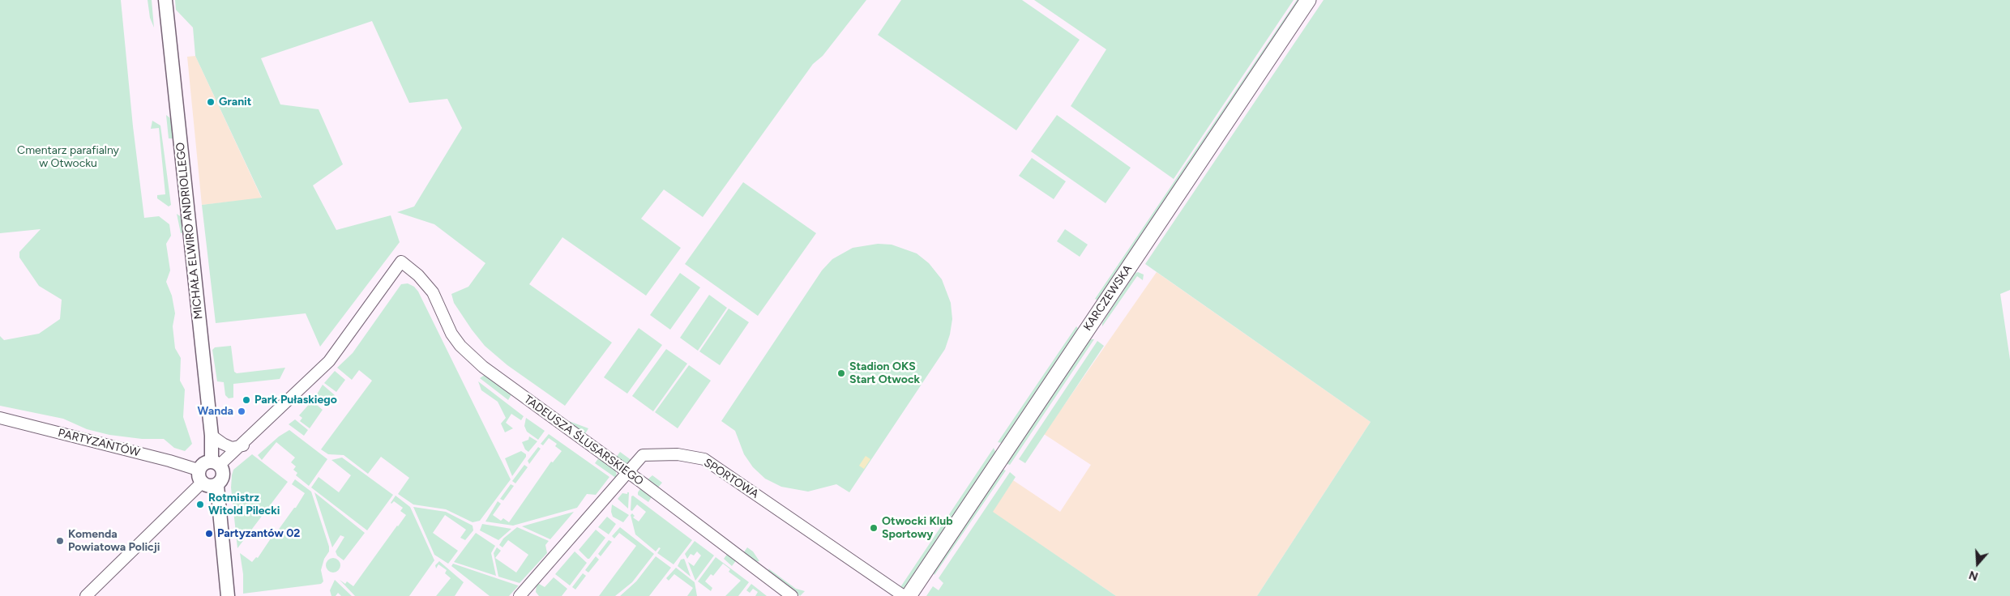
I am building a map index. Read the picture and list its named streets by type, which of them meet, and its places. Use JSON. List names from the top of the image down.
{
  "streets": {
    "main road": ["KARCZEWSKA"],
    "street": [
      "MICHAŁA ELWIRO ANDRIOLLEGO",
      "TADEUSZA ŚLUSARSKIEGO",
      "PARTYZANTÓW",
      "SPORTOWA"
    ]
  },
  "crossings": [
    ["MICHAŁA ELWIRO ANDRIOLLEGO", "PARTYZANTÓW"],
    ["TADEUSZA ŚLUSARSKIEGO", "SPORTOWA"]
  ],
  "parks": ["Cmentarz parafialny w Otwocku"],
  "places": [
    "Granit",
    "Stadion OKS Start Otwock",
    "Park Pułaskiego",
    "Wanda",
    "Rotmistrz Witold Pilecki",
    "Otwocki Klub Sportowy",
    "Partyzantów 02",
    "Komenda Powiatowa Policji"
  ],
  "north": "bottom"
}
